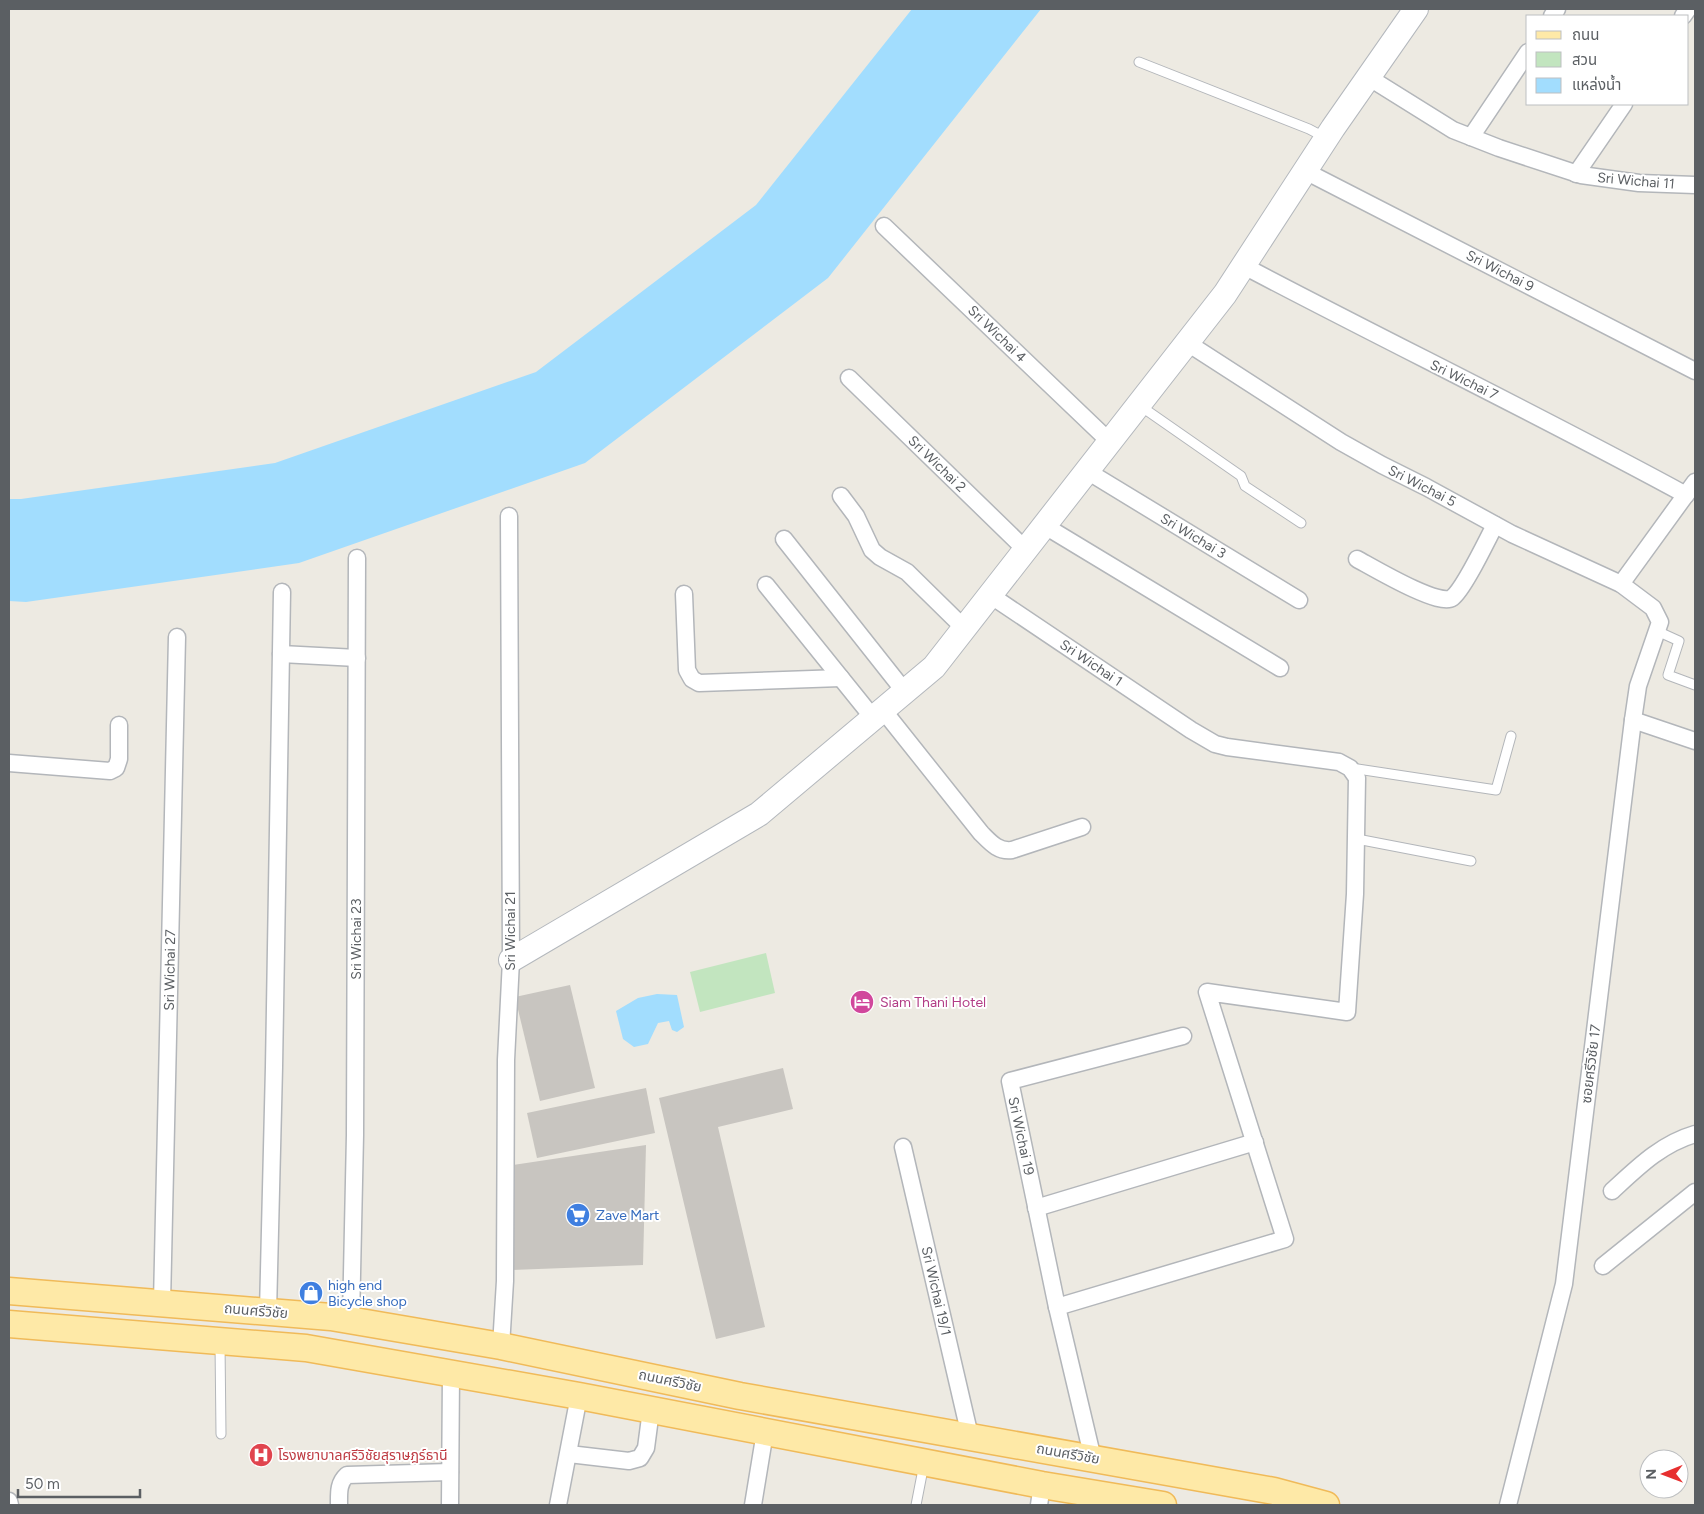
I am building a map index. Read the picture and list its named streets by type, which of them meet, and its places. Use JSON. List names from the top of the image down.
{
  "streets": {
    "main road": ["ถนนศรีวิชัย"],
    "street": [
      "Sri Wichai 11",
      "Sri Wichai 9",
      "Sri Wichai 4",
      "Sri Wichai 7",
      "Sri Wichai 2",
      "Sri Wichai 5",
      "Sri Wichai 3",
      "Sri Wichai 1",
      "Sri Wichai 21",
      "Sri Wichai 23",
      "Sri Wichai 27",
      "ซอยศรีวิชัย 17",
      "Sri Wichai 19",
      "Sri Wichai 19/1"
    ]
  },
  "crossings": [
    ["Sri Wichai 5", "ซอยศรีวิชัย 17"],
    ["Sri Wichai 21", "ถนนศรีวิชัย"],
    ["Sri Wichai 23", "ถนนศรีวิชัย"],
    ["Sri Wichai 27", "ถนนศรีวิชัย"],
    ["Sri Wichai 19", "ถนนศรีวิชัย"],
    ["Sri Wichai 19/1", "ถนนศรีวิชัย"]
  ],
  "places": {
    "hotel": ["Siam Thani Hotel"],
    "supermarket": ["Zave Mart"],
    "shop": ["high end Bicycle shop"],
    "hospital": ["โรงพยาบาลศรีวิชัยสุราษฎร์ธานี"]
  },
  "legend": ["ถนน", "สวน", "แหล่งน้ำ"],
  "scale_bar": "50 m",
  "north": "left"
}
